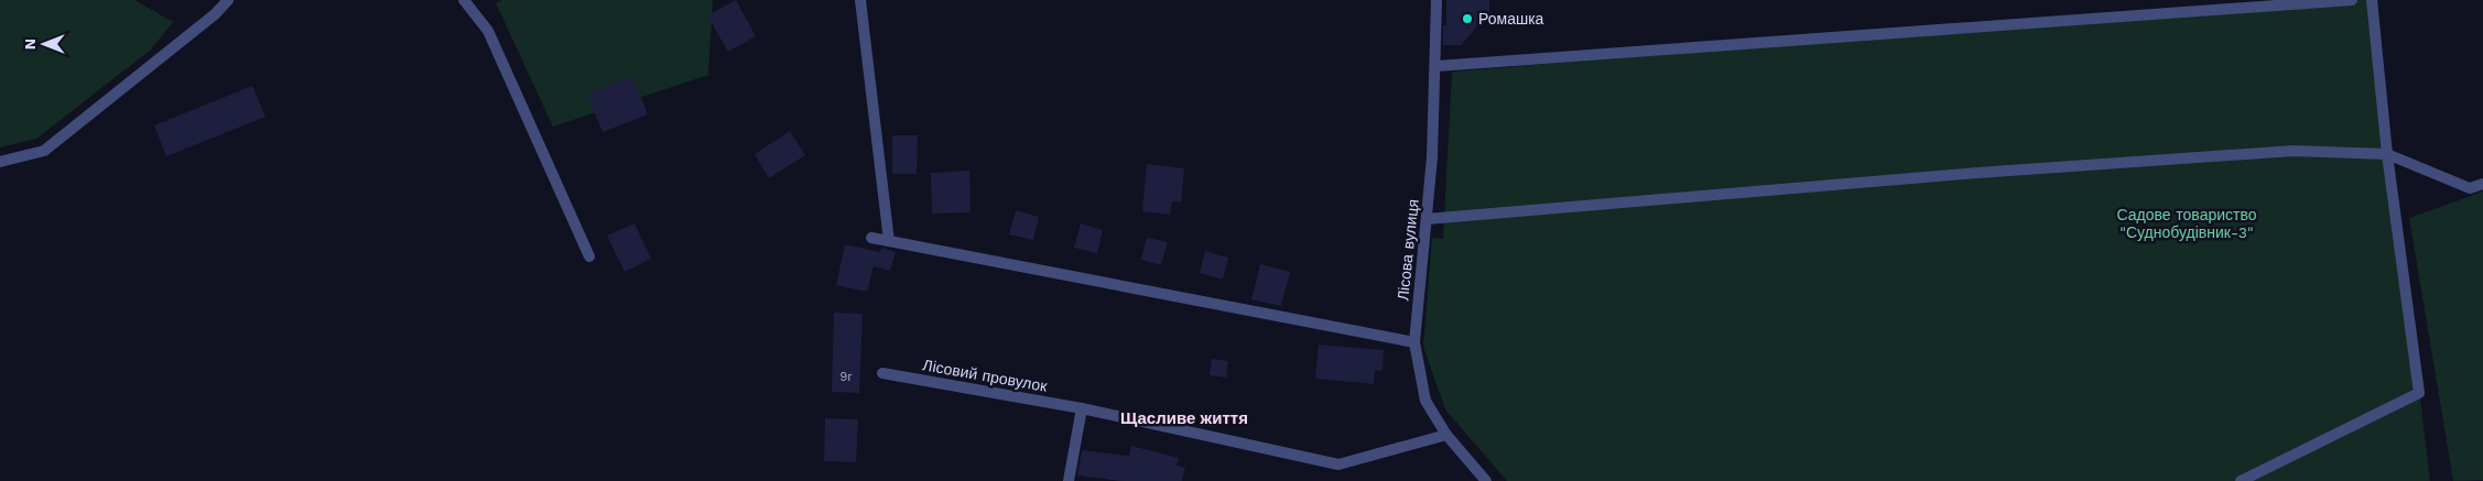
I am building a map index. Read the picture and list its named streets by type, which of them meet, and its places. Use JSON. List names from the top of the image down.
{
  "streets": {
    "street": ["Лісова вулиця", "Лісовий провулок"]
  },
  "crossings": [
    ["Лісова вулиця", "Лісовий провулок"]
  ],
  "districts": ["Щасливе життя"],
  "parks": ["Садове товариство \"Суднобудівник-3\""],
  "places": ["Ромашка"],
  "house_numbers": ["9г"],
  "north": "left"
}
